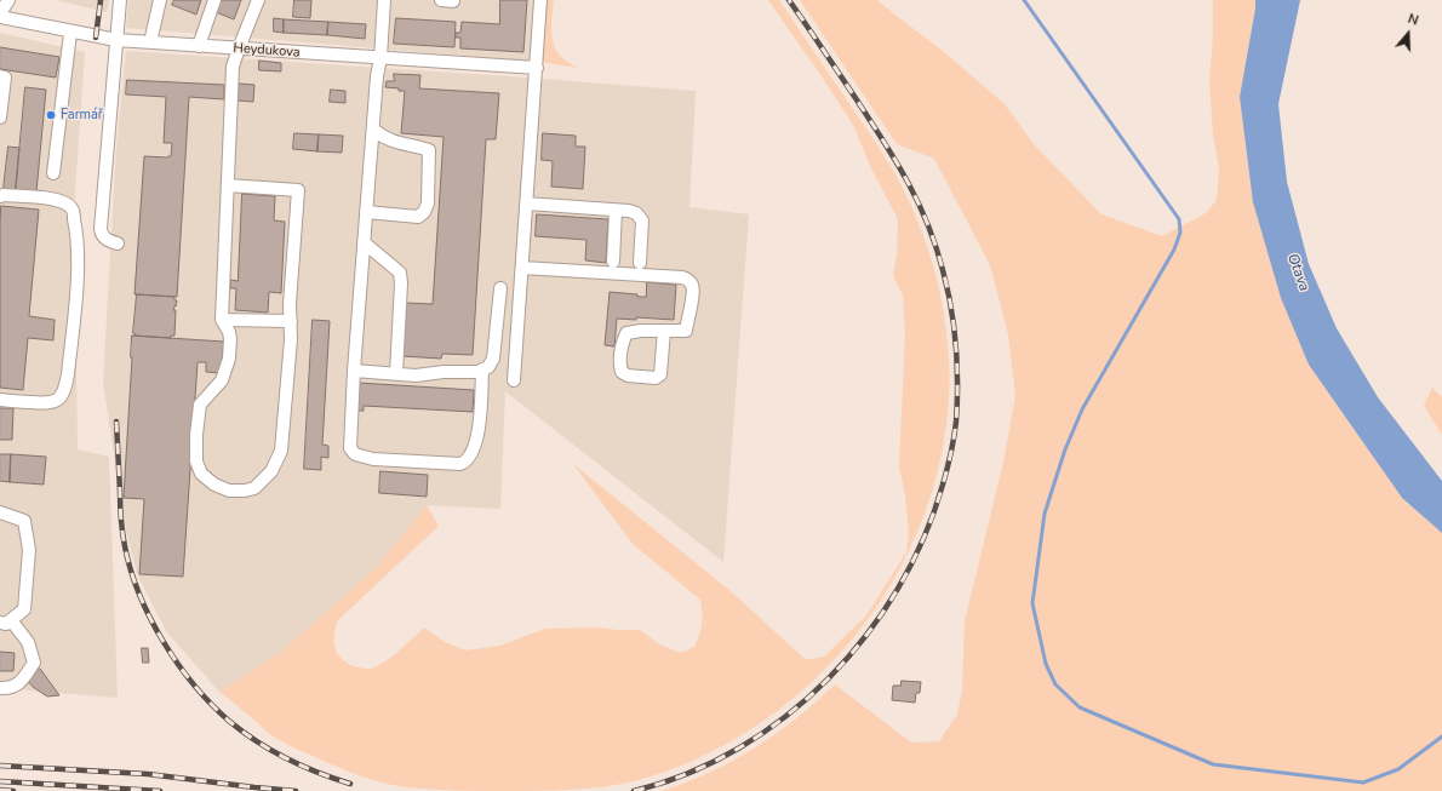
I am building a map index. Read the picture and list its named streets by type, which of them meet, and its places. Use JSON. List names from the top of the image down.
{
  "streets": {
    "street": ["Heydukova"]
  },
  "water": ["Otava"],
  "places": ["Farmář"],
  "north": "top"
}
